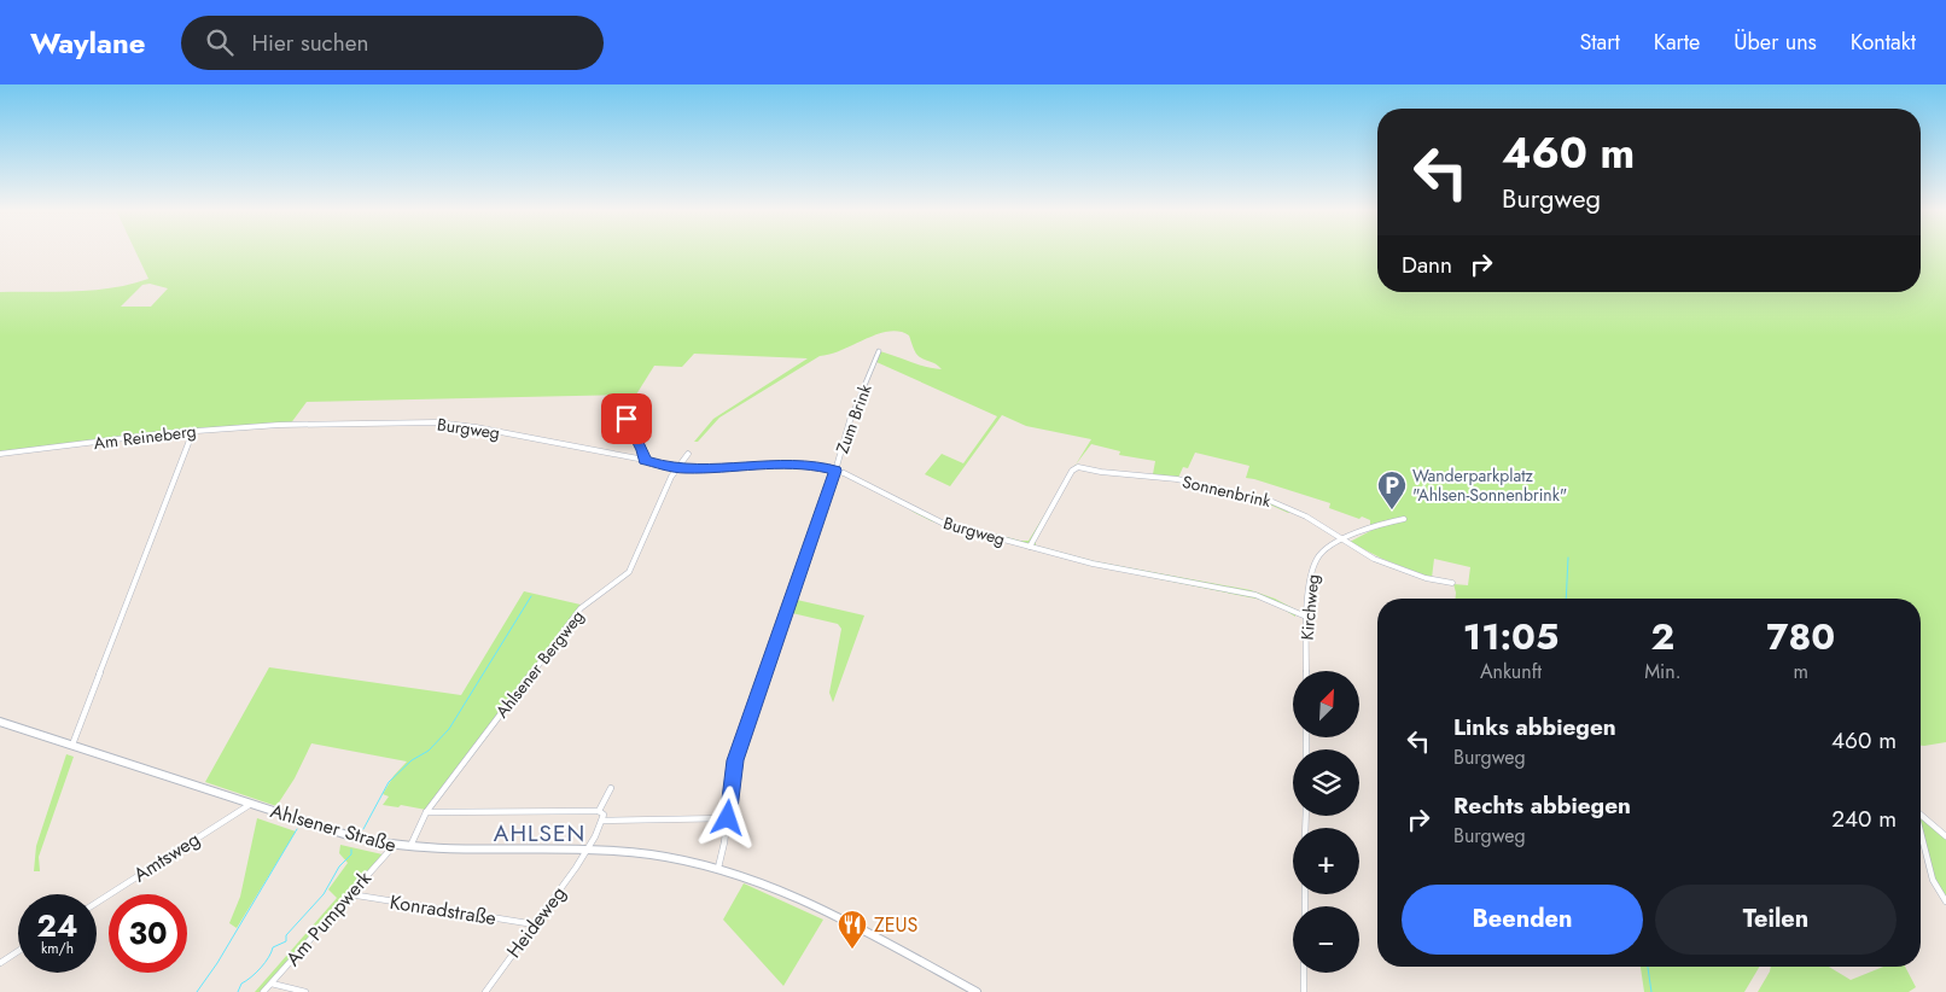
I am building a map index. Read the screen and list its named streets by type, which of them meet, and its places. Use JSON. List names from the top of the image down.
{
  "streets": {
    "main road": ["Ahlsener Straße"],
    "street": [
      "Zum Brink",
      "Burgweg",
      "Am Reineberg",
      "Sonnenbrink",
      "Kirchweg",
      "Ahlsener Bergweg",
      "Amtsweg",
      "Konradstraße",
      "Am Pumpwerk",
      "Heideweg"
    ]
  },
  "crossings": [
    ["Zum Brink", "Burgweg"],
    ["Zum Brink", "Ahlsener Straße"],
    ["Burgweg", "Am Reineberg"],
    ["Burgweg", "Sonnenbrink"],
    ["Burgweg", "Kirchweg"],
    ["Burgweg", "Ahlsener Bergweg"],
    ["Sonnenbrink", "Kirchweg"],
    ["Ahlsener Bergweg", "Ahlsener Straße"],
    ["Ahlsener Straße", "Amtsweg"],
    ["Ahlsener Straße", "Am Pumpwerk"],
    ["Ahlsener Straße", "Heideweg"],
    ["Konradstraße", "Am Pumpwerk"],
    ["Konradstraße", "Heideweg"]
  ],
  "districts": ["AHLSEN"],
  "places": {
    "parking": ["Wanderparkplatz \"Ahlsen-Sonnenbrink\""],
    "restaurant": ["ZEUS"]
  },
  "north": "top right",
  "page": {
    "header": "Waylane",
    "search": "Hier suchen",
    "nav": [
      "Start",
      "Karte",
      "Über uns",
      "Kontakt"
    ],
    "turn": ["460 m", "Burgweg"],
    "then": "Dann",
    "eta": [
      "11:05",
      "Ankunft",
      "2",
      "Min.",
      "780",
      "m"
    ],
    "map_buttons": ["+", "−"],
    "list": [
      {
        "name": "Links abbiegen",
        "note": "Burgweg",
        "value": "460 m"
      },
      {
        "name": "Rechts abbiegen",
        "note": "Burgweg",
        "value": "240 m"
      }
    ],
    "buttons": ["Beenden", "Teilen"],
    "speed": "24 km/h",
    "limit": "30"
  }
}
